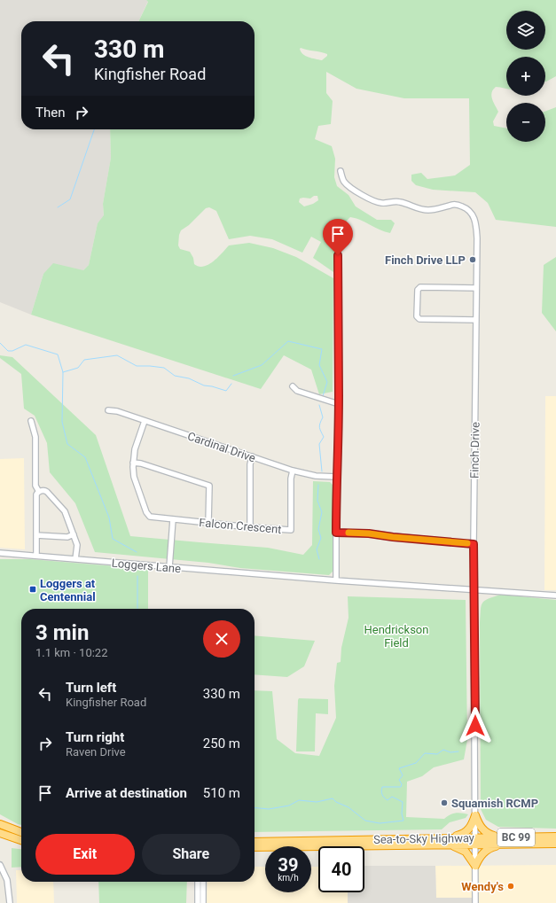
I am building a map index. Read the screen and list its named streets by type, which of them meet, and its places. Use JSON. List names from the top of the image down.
{
  "streets": {
    "highway": ["BC 99", "Sea-to-Sky Highway"],
    "street": [
      "Cardinal Drive",
      "Finch Drive",
      "Falcon Crescent",
      "Loggers Lane"
    ]
  },
  "crossings": [
    ["Cardinal Drive", "Falcon Crescent"],
    ["Finch Drive", "Loggers Lane"],
    ["Finch Drive", "Sea-to-Sky Highway"]
  ],
  "parks": ["Hendrickson Field"],
  "places": {
    "other": ["Finch Drive LLP", "Squamish RCMP", "Wendy's"],
    "transit": ["Loggers at Centennial"]
  },
  "page": {
    "map_buttons": ["+", "−"],
    "turn": ["330 m", "Kingfisher Road"],
    "then": "Then",
    "heading": ["3 min", "1.1 km · 10:22"],
    "list": [
      {
        "name": "Turn left",
        "note": "Kingfisher Road",
        "value": "330 m"
      },
      {
        "name": "Turn right",
        "note": "Raven Drive",
        "value": "250 m"
      },
      {
        "name": "Arrive at destination",
        "value": "510 m"
      }
    ],
    "buttons": ["Exit", "Share"],
    "speed": "39 km/h",
    "limit": "40"
  }
}
